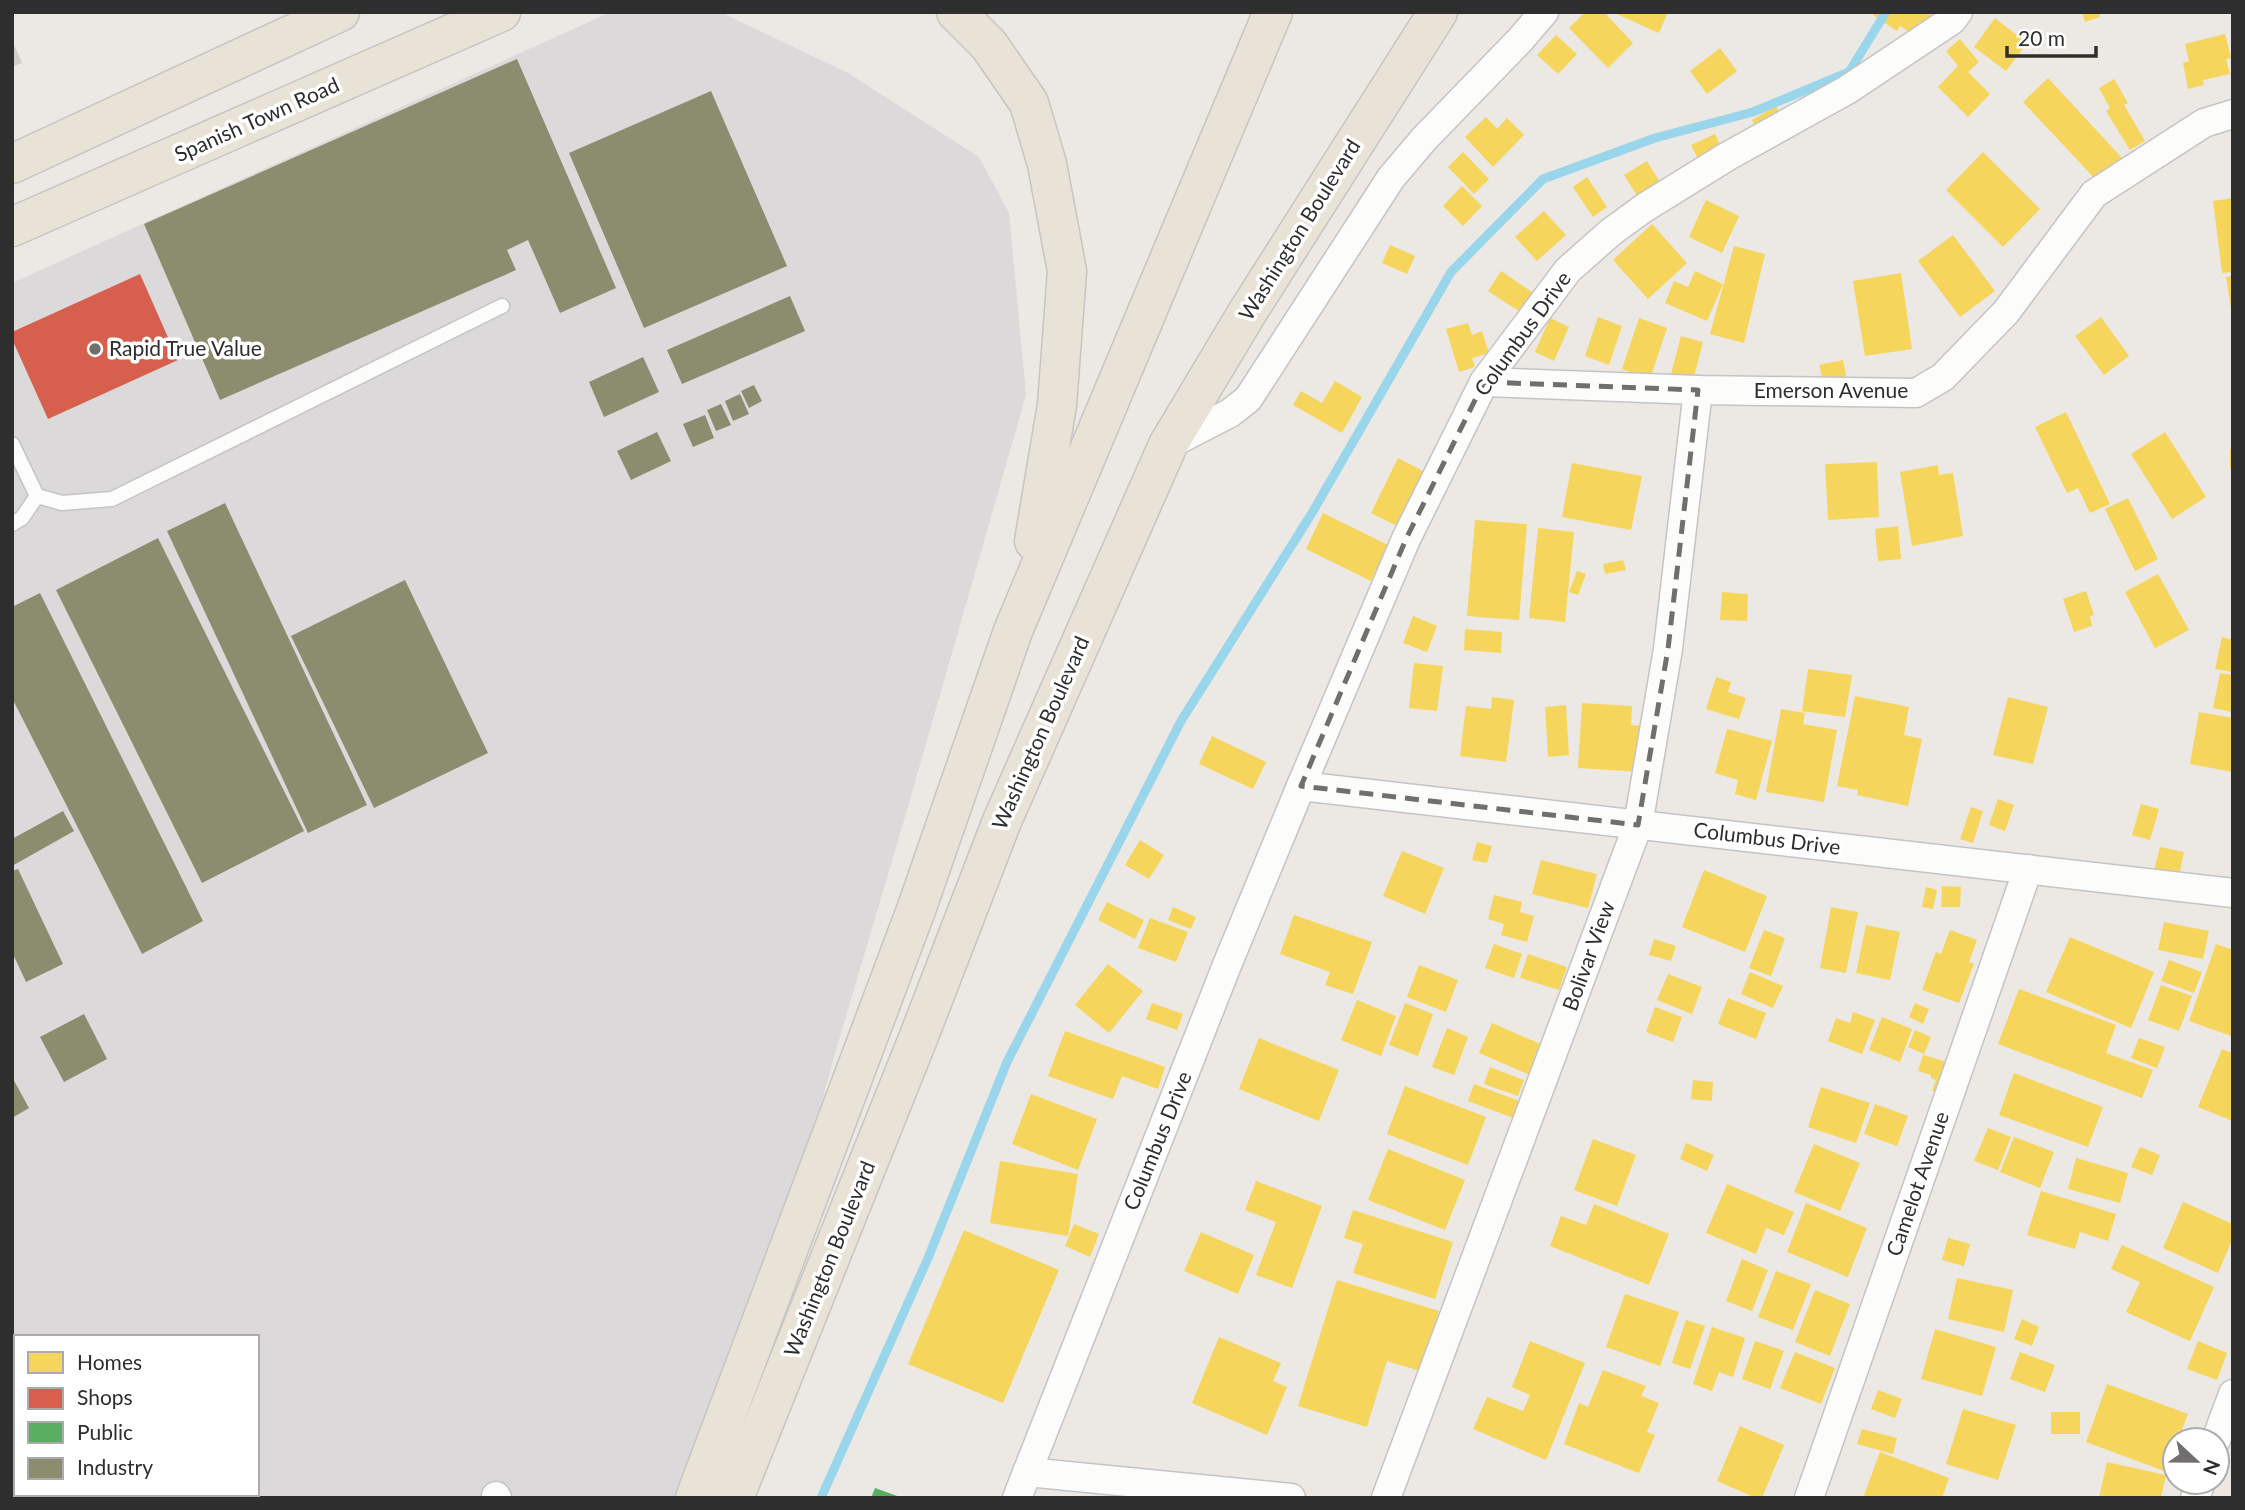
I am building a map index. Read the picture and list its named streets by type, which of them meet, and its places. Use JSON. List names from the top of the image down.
{
  "streets": {
    "highway": ["Spanish Town Road", "Washington Boulevard"],
    "street": [
      "Columbus Drive",
      "Emerson Avenue",
      "Bolivar View",
      "Camelot Avenue"
    ]
  },
  "crossings": [
    ["Columbus Drive", "Emerson Avenue"],
    ["Columbus Drive", "Bolivar View"],
    ["Columbus Drive", "Camelot Avenue"],
    ["Emerson Avenue", "Bolivar View"]
  ],
  "places": ["Rapid True Value"],
  "legend": [
    "Homes",
    "Shops",
    "Public",
    "Industry"
  ],
  "scale_bar": "20 m",
  "north": "right"
}
